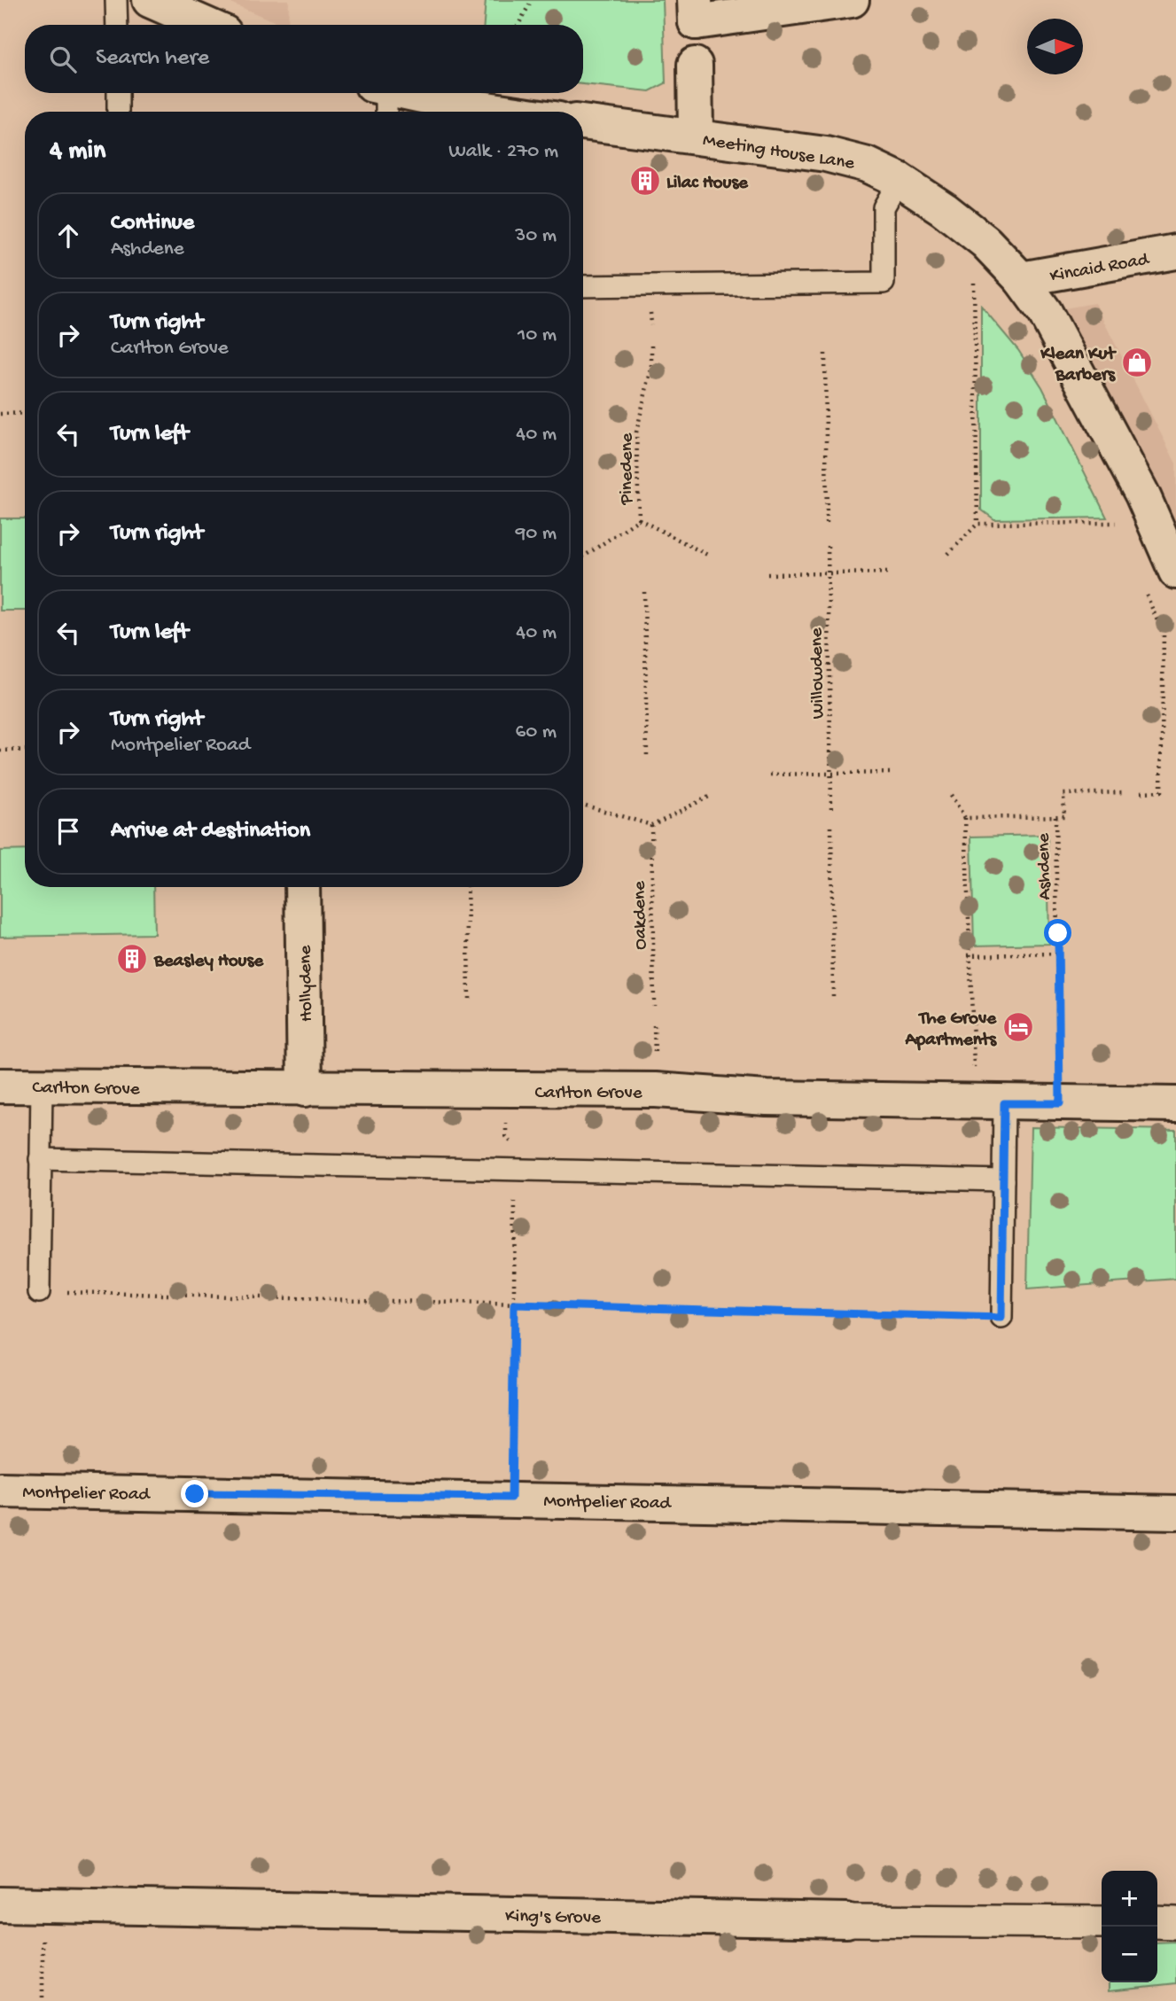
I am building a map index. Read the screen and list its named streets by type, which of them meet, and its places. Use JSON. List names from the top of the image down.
{
  "streets": {
    "street": [
      "Meeting House Lane",
      "Kincaid Road",
      "Hollydene",
      "Carlton Grove",
      "Montpelier Road",
      "King's Grove"
    ],
    "path": [
      "Pinedene",
      "Willowdene",
      "Ashdene",
      "Oakdene"
    ]
  },
  "crossings": [
    ["Meeting House Lane", "Kincaid Road"],
    ["Ashdene", "Carlton Grove"],
    ["Hollydene", "Carlton Grove"]
  ],
  "places": {
    "building": ["Lilac House", "Beasley House"],
    "shop": ["Klean Kut Barbers"],
    "hotel": ["The Grove Apartments"]
  },
  "north": "right",
  "page": {
    "search": "Search here",
    "heading": ["4 min", "Walk · 270 m"],
    "list": [
      ["Continue", "Ashdene", "30 m"],
      ["Turn right", "Carlton Grove", "10 m"],
      ["Turn left", "40 m"],
      ["Turn right", "90 m"],
      ["Turn left", "40 m"],
      ["Turn right", "Montpelier Road", "60 m"],
      "Arrive at destination"
    ],
    "map_buttons": ["+", "−"]
  }
}
